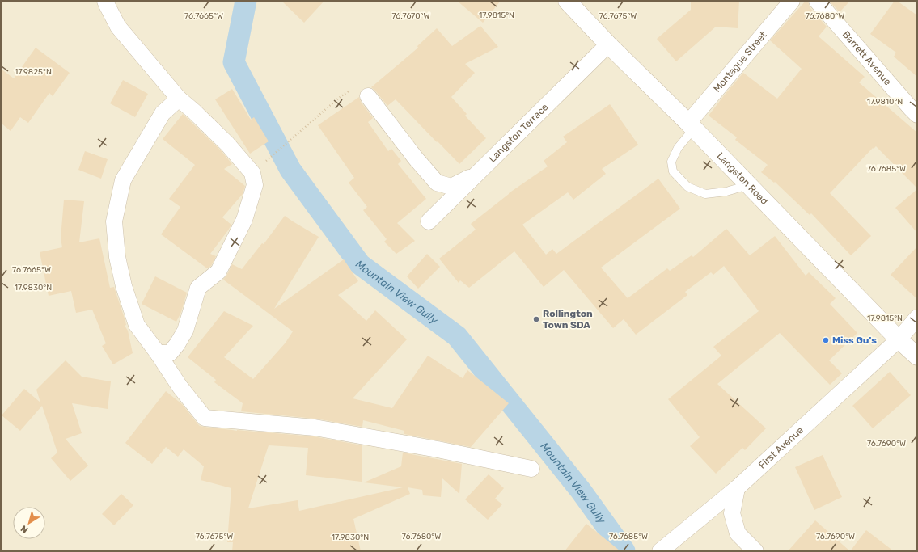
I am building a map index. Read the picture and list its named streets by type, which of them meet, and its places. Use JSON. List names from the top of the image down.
{
  "streets": {
    "street": [
      "Barrett Avenue",
      "Montague Street",
      "Langston Terrace",
      "Langston Road",
      "First Avenue"
    ]
  },
  "crossings": [
    ["Montague Street", "Langston Road"],
    ["Langston Terrace", "Langston Road"],
    ["Langston Road", "First Avenue"]
  ],
  "water": ["Mountain View Gully"],
  "places": ["Rollington Town SDA", "Miss Gu's"],
  "north": "bottom left",
  "coordinates": [
    "17.9815°N",
    "76.7665°W",
    "76.7670°W",
    "76.7675°W",
    "76.7680°W",
    "17.9825°N",
    "17.9810°N",
    "76.7685°W",
    "17.9830°N",
    "76.7690°W"
  ]
}
